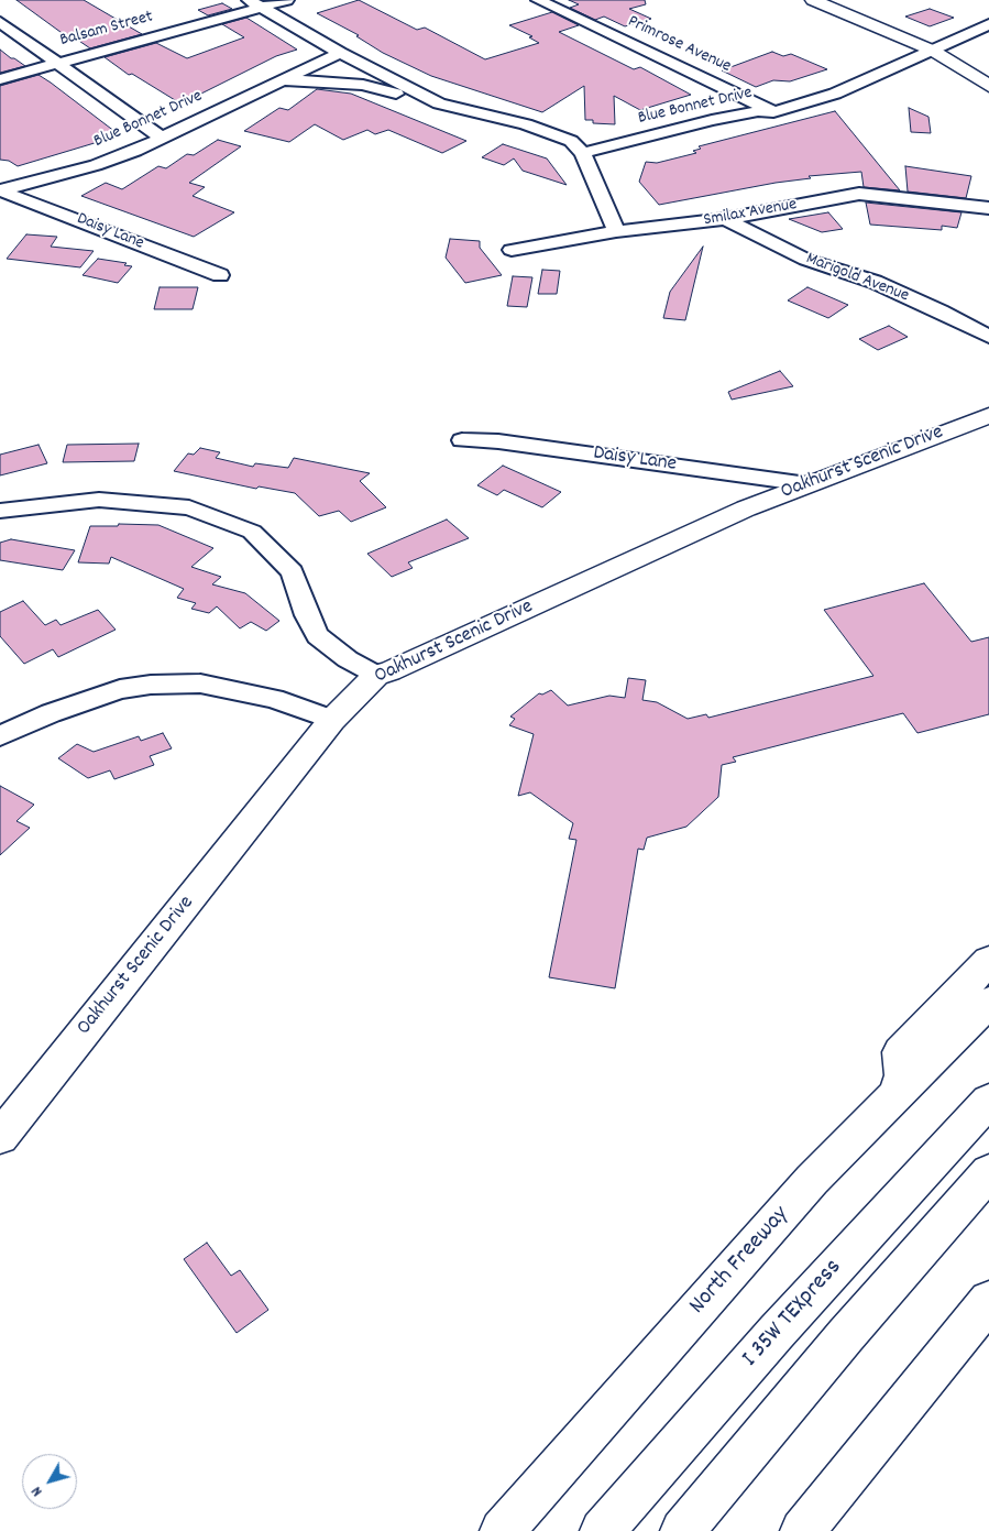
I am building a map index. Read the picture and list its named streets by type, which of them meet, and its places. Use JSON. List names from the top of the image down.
{
  "streets": {
    "main road": ["Oakhurst Scenic Drive", "North Freeway", "I 35W TEXpress"],
    "street": [
      "Balsam Street",
      "Primrose Avenue",
      "Blue Bonnet Drive",
      "Smilax Avenue",
      "Daisy Lane",
      "Marigold Avenue"
    ]
  },
  "crossings": [
    ["Primrose Avenue", "Blue Bonnet Drive"],
    ["Blue Bonnet Drive", "Daisy Lane"],
    ["Smilax Avenue", "Marigold Avenue"],
    ["Daisy Lane", "Oakhurst Scenic Drive"]
  ],
  "north": "bottom left"
}
